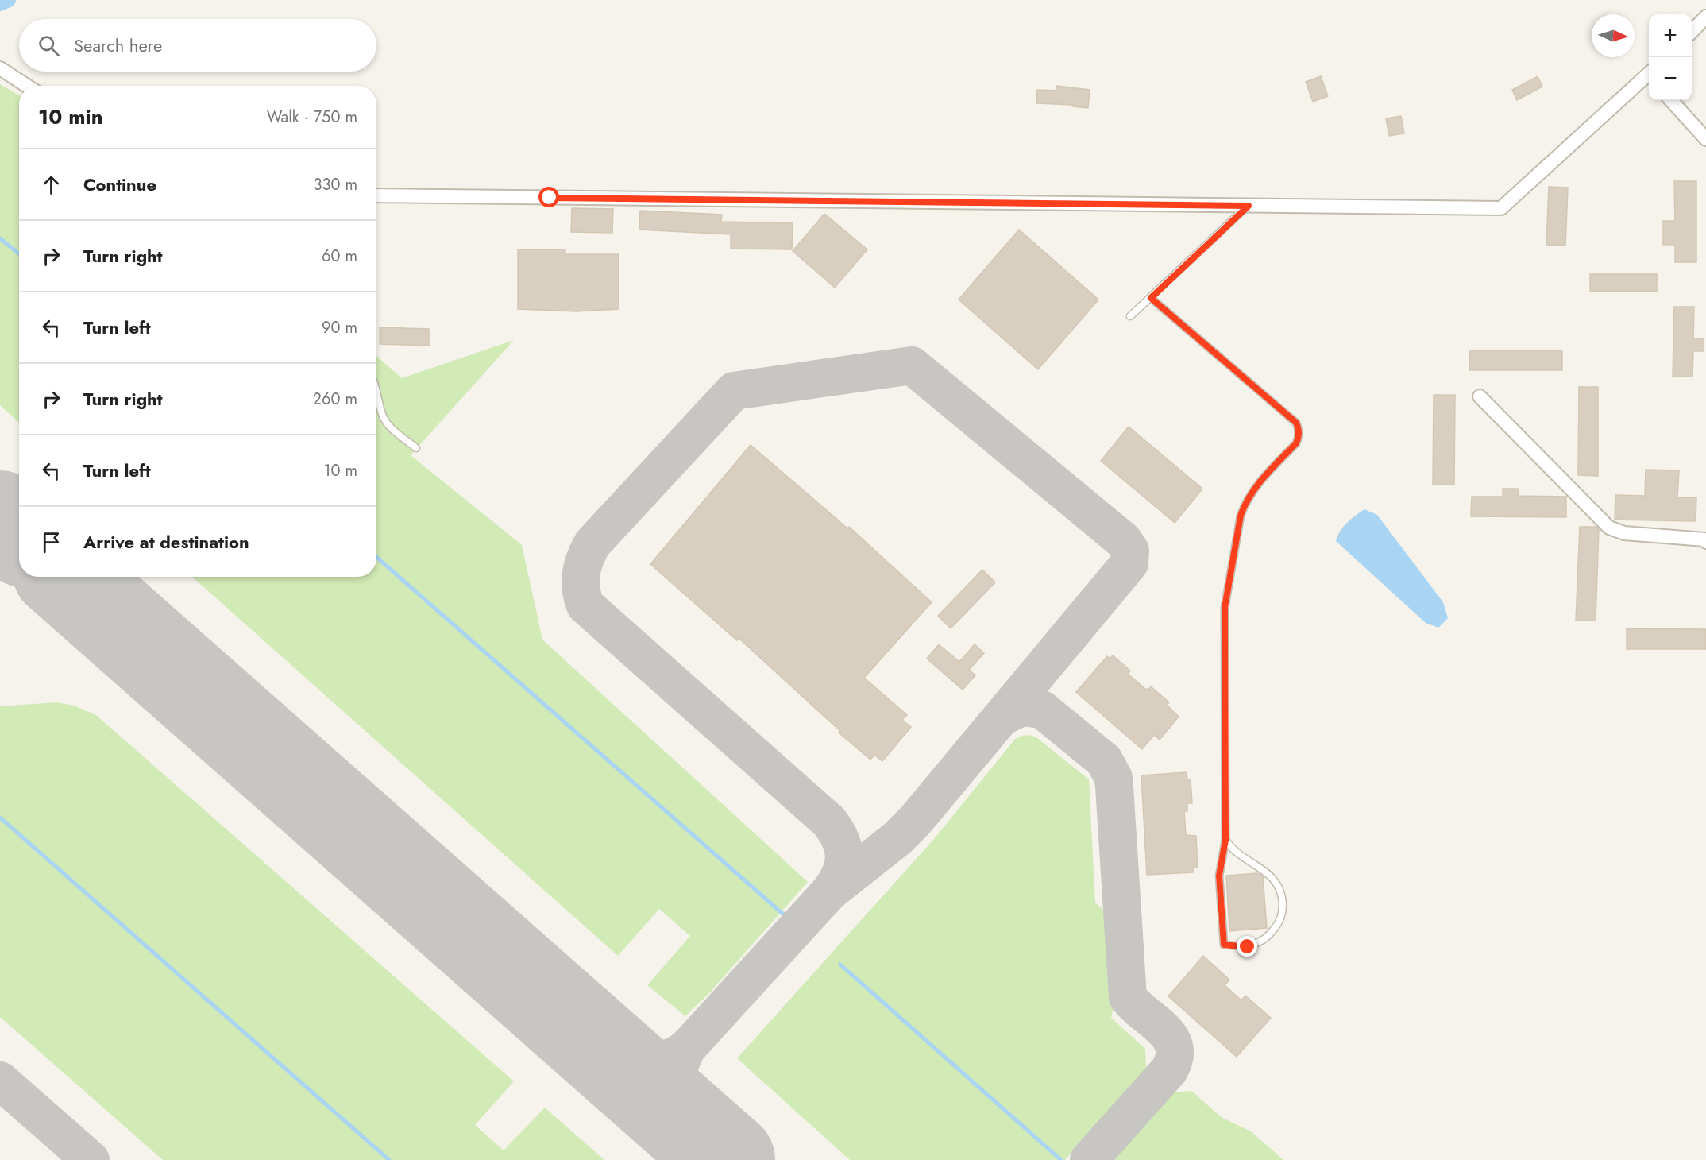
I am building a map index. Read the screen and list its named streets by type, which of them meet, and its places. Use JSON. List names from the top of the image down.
{
  "north": "right",
  "page": {
    "map_buttons": ["+", "−"],
    "search": "Search here",
    "heading": ["10 min", "Walk · 750 m"],
    "list": [
      ["Continue", "330 m"],
      ["Turn right", "60 m"],
      ["Turn left", "90 m"],
      ["Turn right", "260 m"],
      ["Turn left", "10 m"],
      "Arrive at destination"
    ]
  }
}
